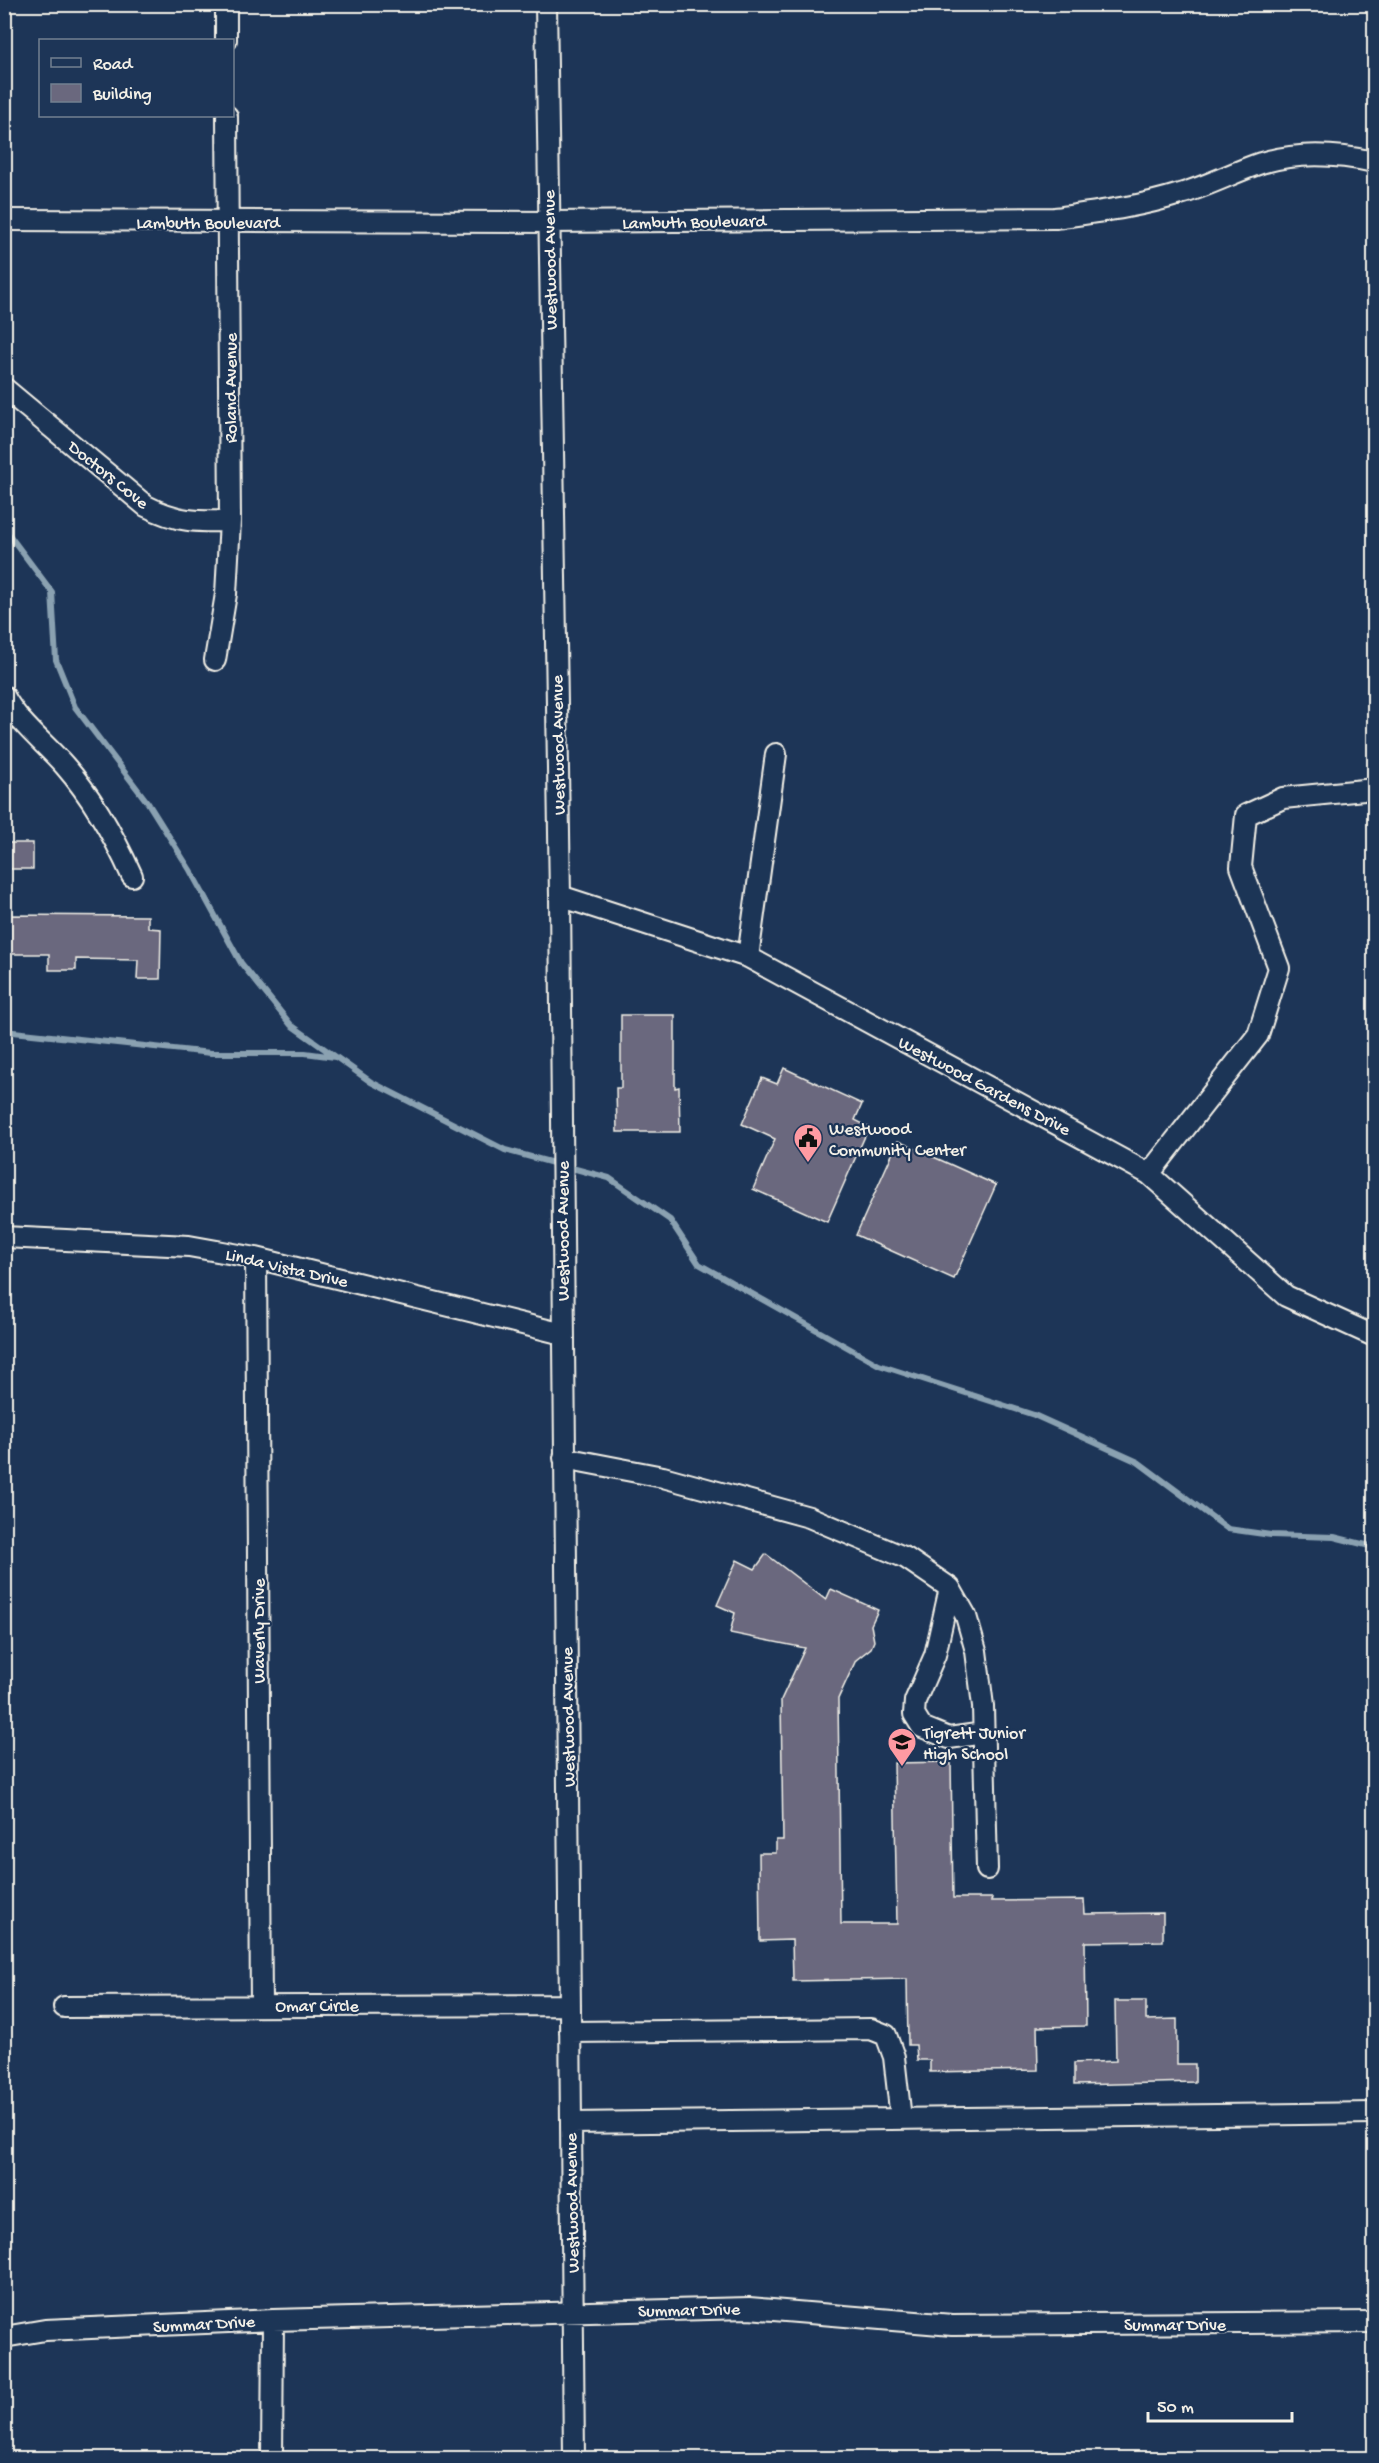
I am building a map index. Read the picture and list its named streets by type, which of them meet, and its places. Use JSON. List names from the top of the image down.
{
  "streets": {
    "street": [
      "Lambuth Boulevard",
      "Westwood Avenue",
      "Roland Avenue",
      "Doctors Cove",
      "Westwood Gardens Drive",
      "Linda Vista Drive",
      "Waverly Drive",
      "Omar Circle",
      "Summar Drive"
    ]
  },
  "crossings": [
    ["Lambuth Boulevard", "Westwood Avenue"],
    ["Lambuth Boulevard", "Roland Avenue"],
    ["Westwood Avenue", "Westwood Gardens Drive"],
    ["Westwood Avenue", "Linda Vista Drive"],
    ["Westwood Avenue", "Omar Circle"],
    ["Westwood Avenue", "Summar Drive"],
    ["Roland Avenue", "Doctors Cove"],
    ["Linda Vista Drive", "Waverly Drive"],
    ["Waverly Drive", "Omar Circle"]
  ],
  "places": {
    "public building": ["Westwood Community Center"],
    "school or university": ["Tigrett Junior High School"]
  },
  "legend": ["Road", "Building"],
  "scale_bar": "50 m"
}
